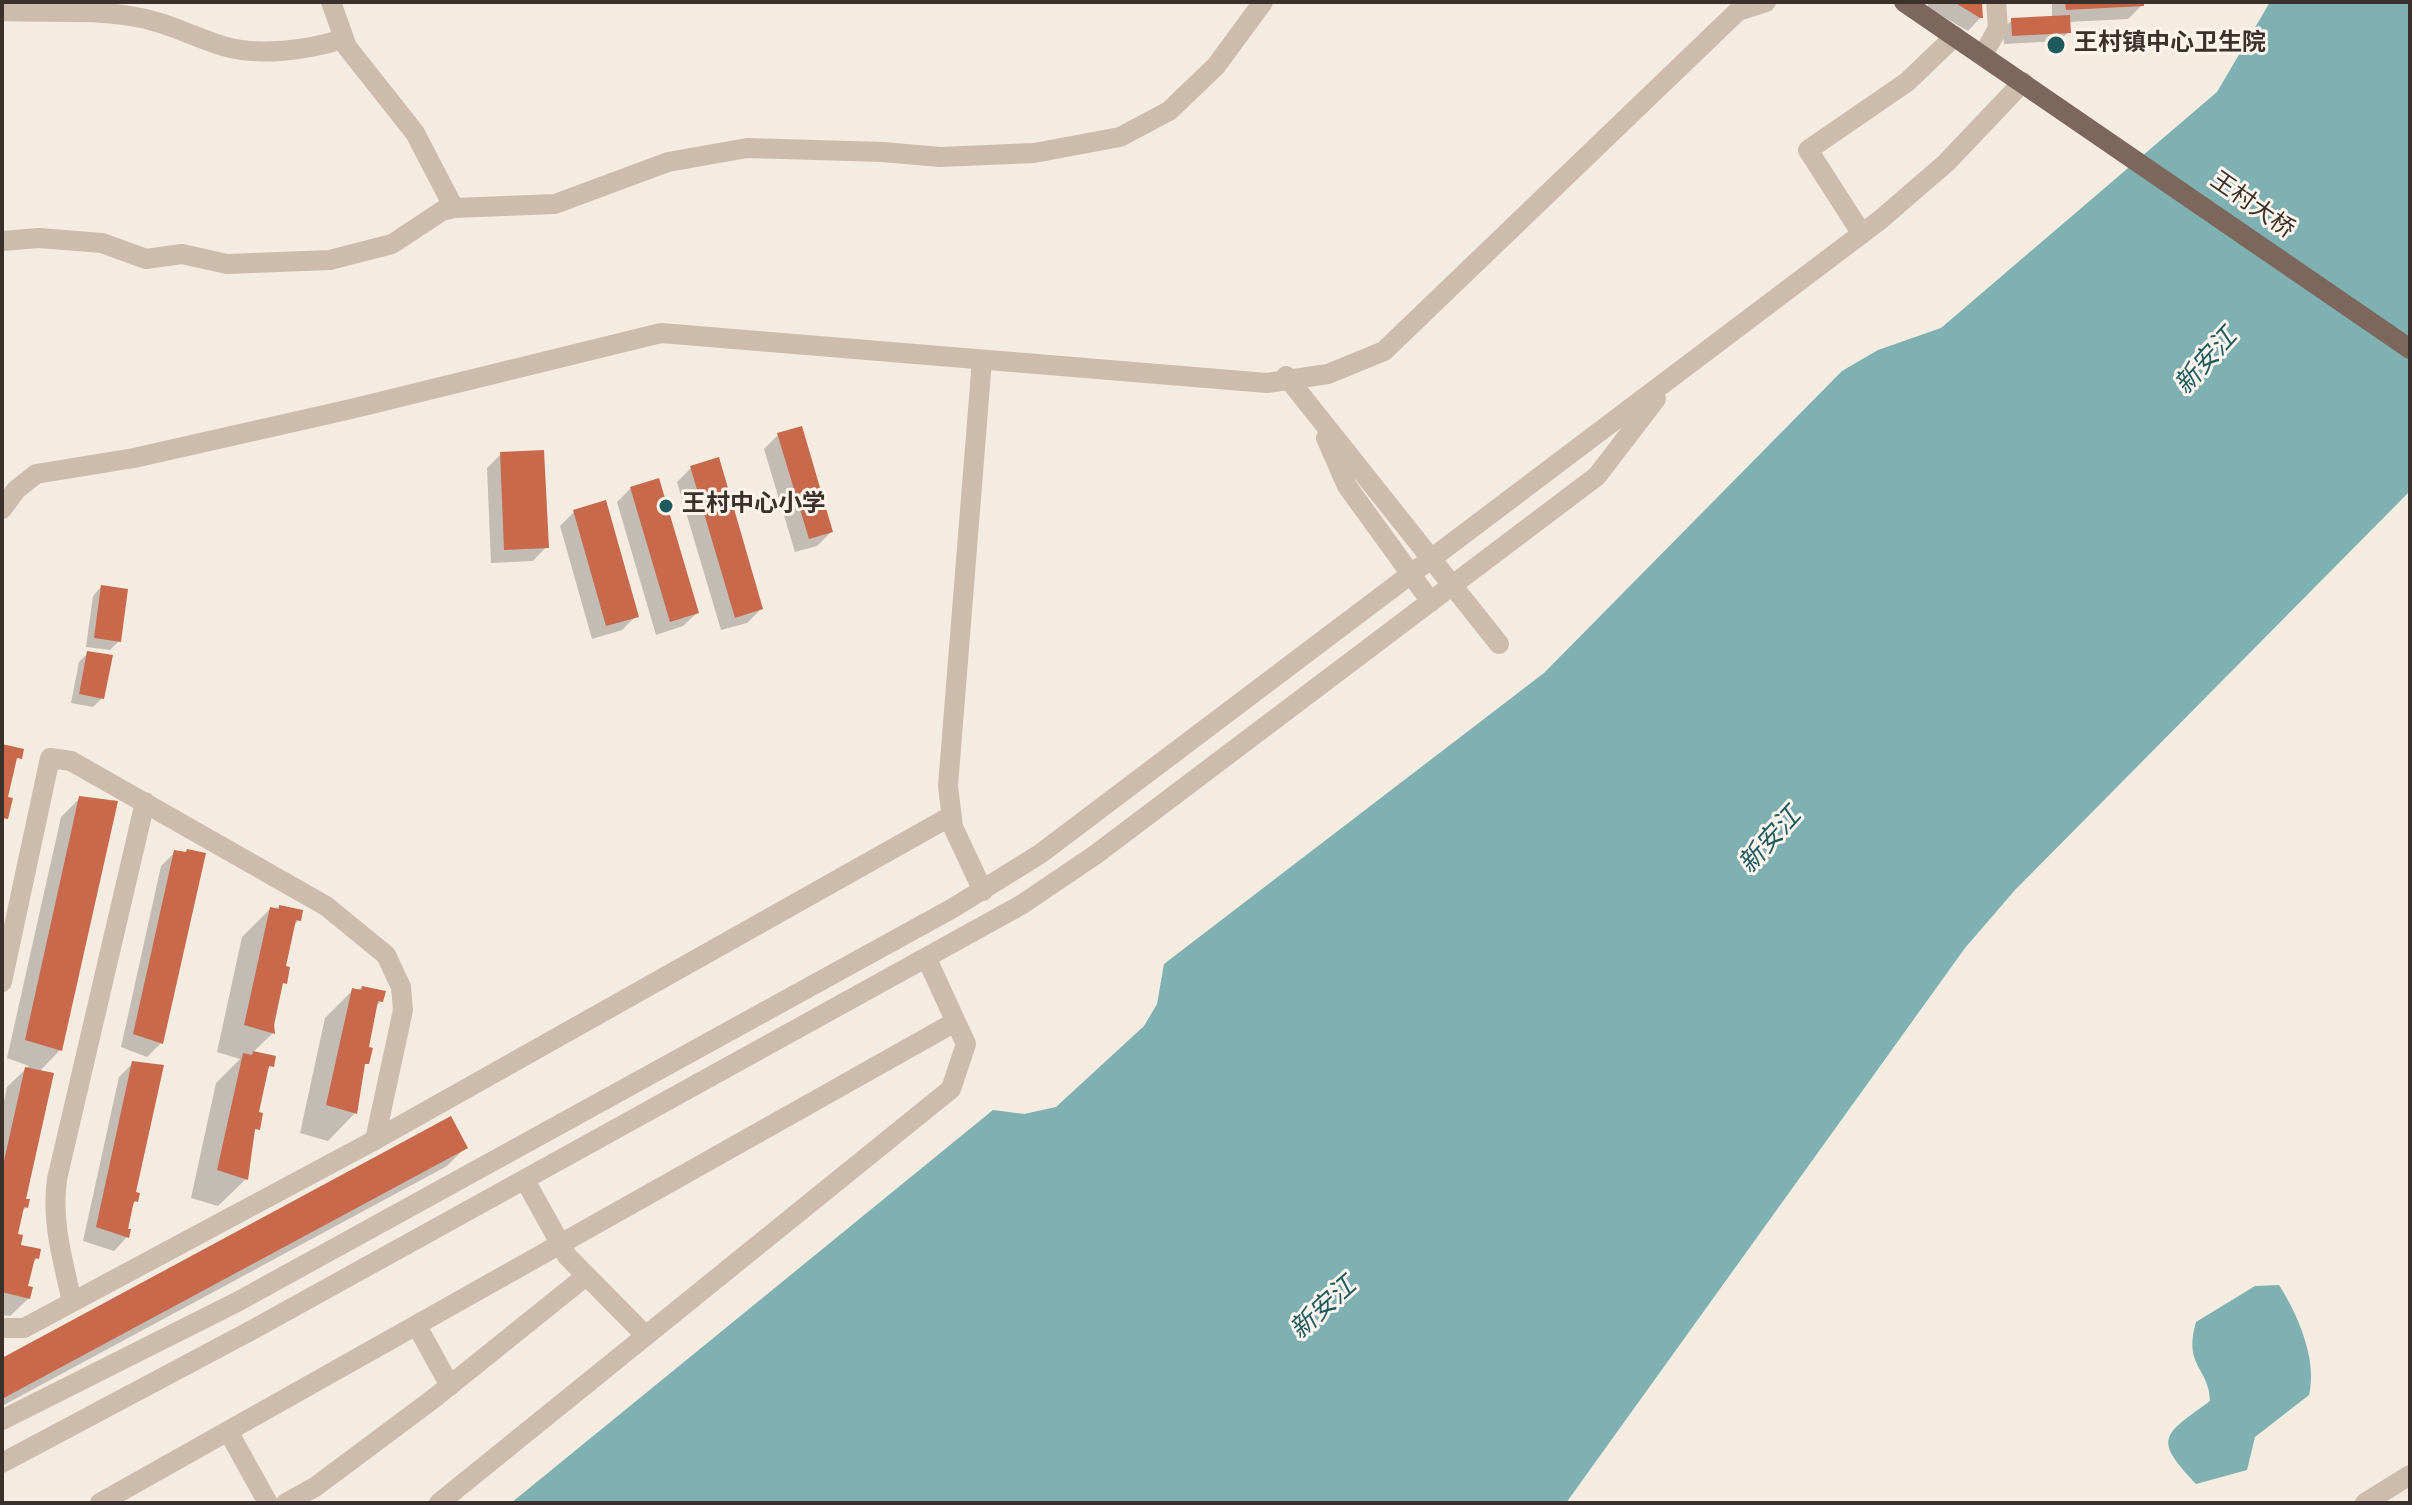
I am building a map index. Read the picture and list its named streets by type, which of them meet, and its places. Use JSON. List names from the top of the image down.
{
  "streets": {
    "main road": ["王村大桥"]
  },
  "water": ["新安江"],
  "places": ["王村镇中心卫生院", "王村中心小学"]
}
